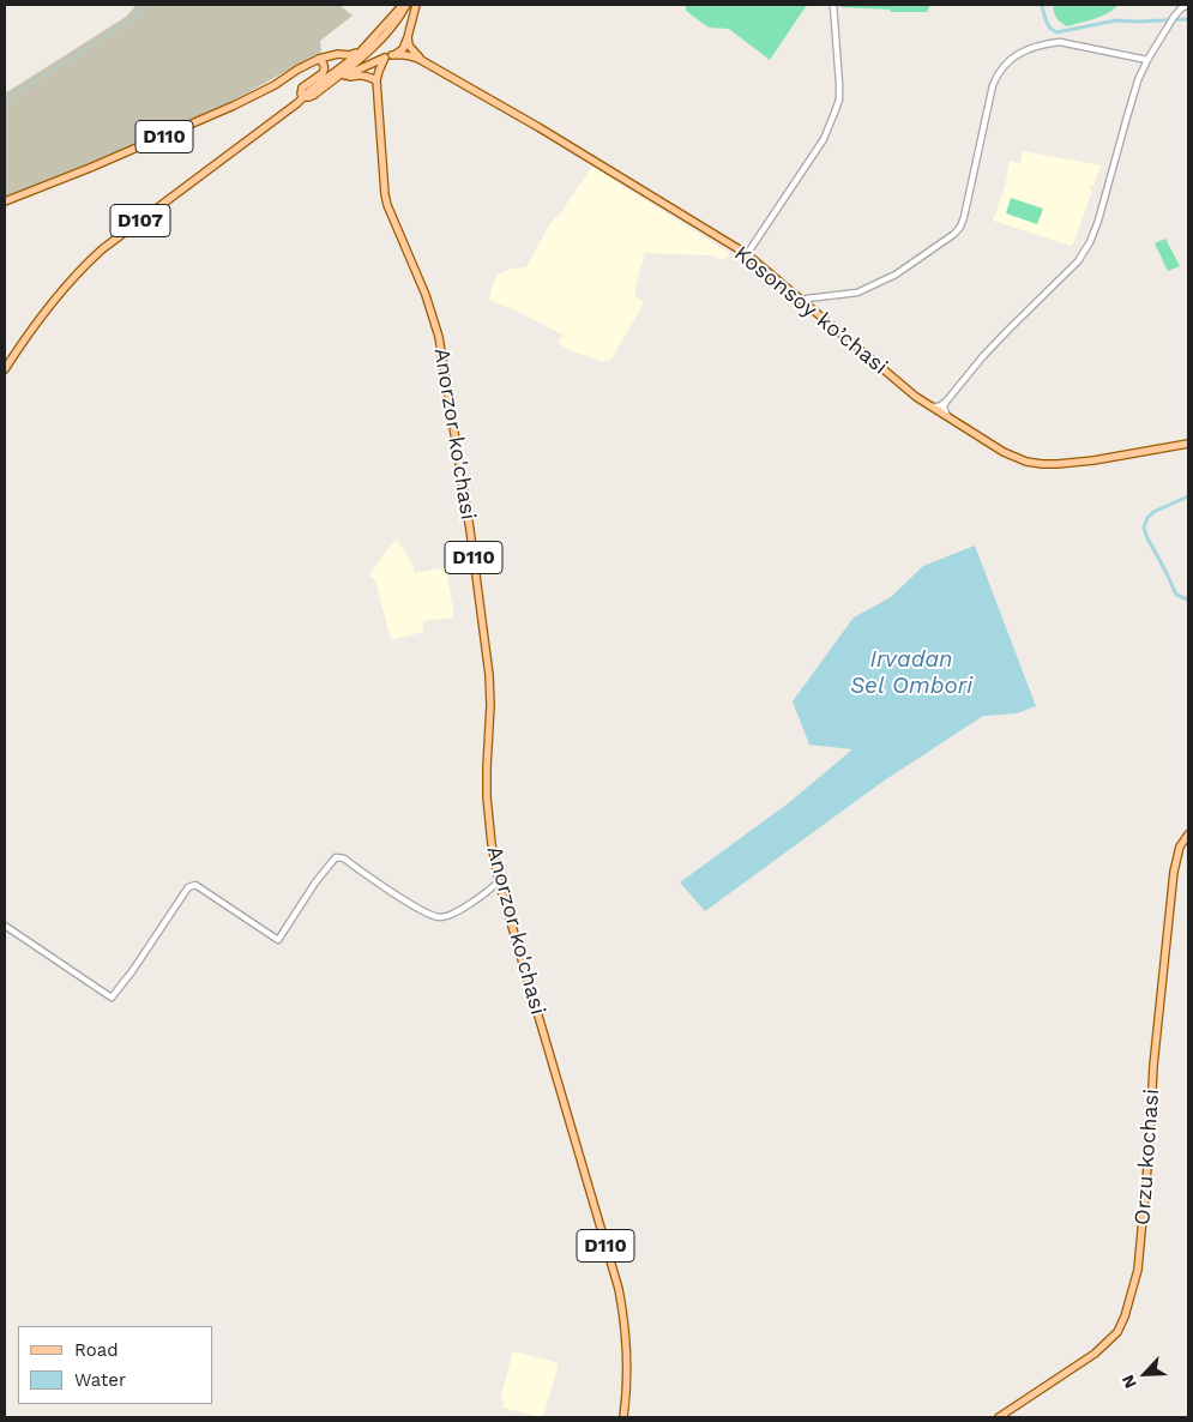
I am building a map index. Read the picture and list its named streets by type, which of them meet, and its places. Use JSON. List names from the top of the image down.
{
  "streets": {
    "main road": [
      "D110",
      "D107",
      "Kosonsoy ko’chasi",
      "Anorzor ko'chasi",
      "Orzu kochasi"
    ]
  },
  "crossings": [
    ["D110", "D107"],
    ["D110", "Anorzor ko'chasi"]
  ],
  "water": ["Irvadan Sel Ombori"],
  "legend": ["Road", "Water"],
  "north": "bottom left"
}
